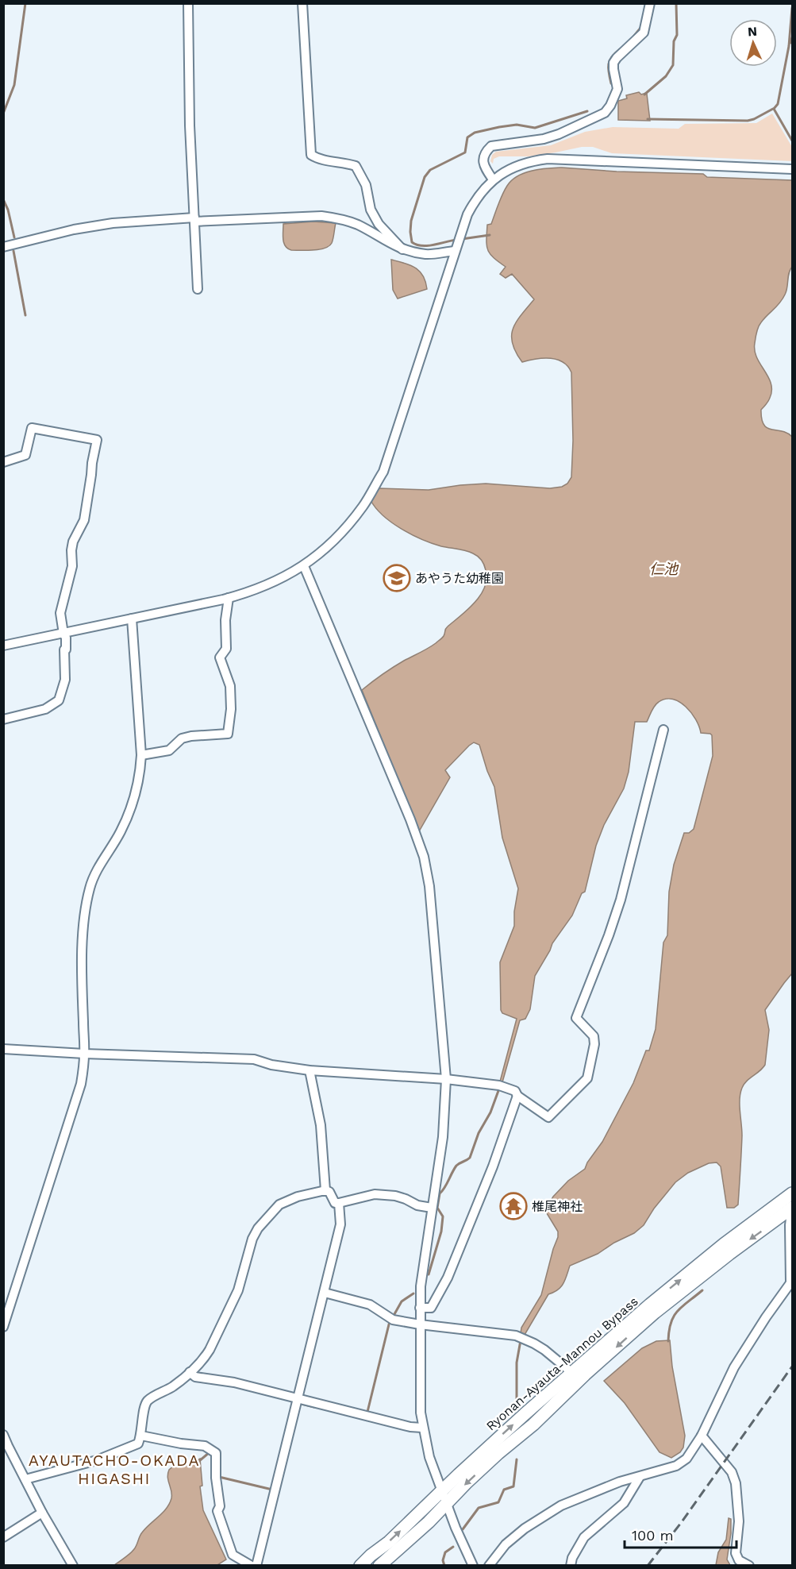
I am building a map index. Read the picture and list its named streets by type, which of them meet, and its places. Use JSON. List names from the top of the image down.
{
  "streets": {
    "highway": ["Ryonan-Ayauta-Mannou Bypass"]
  },
  "districts": ["AYAUTACHO-OKADA HIGASHI"],
  "water": ["仁池"],
  "places": {
    "school or university": ["あやうた幼稚園"],
    "temple": ["椎尾神社"]
  },
  "scale_bar": "100 m",
  "north": "top"
}
